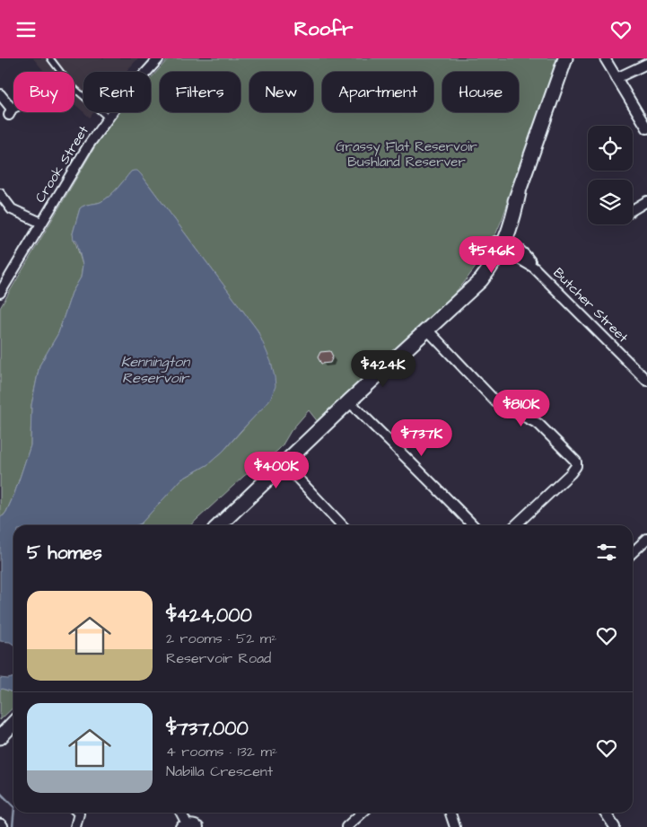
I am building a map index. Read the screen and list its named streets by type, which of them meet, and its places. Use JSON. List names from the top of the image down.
{
  "streets": {
    "street": ["Crook Street", "Butcher Street"]
  },
  "water": ["Kennington Reservoir"],
  "parks": ["Grassy Flat Reservoir Bushland Reserver"],
  "page": {
    "header": "Roofr",
    "chip": [
      "Buy",
      "Rent",
      "Filters",
      "New",
      "Apartment",
      "House"
    ],
    "price": [
      "$546K",
      "$424K",
      "$810K",
      "$737K",
      "$400K"
    ],
    "heading": "5 homes",
    "list": [
      {
        "name": "$424,000",
        "note": "2 rooms · 52 m² · Reservoir Road"
      },
      {
        "name": "$737,000",
        "note": "4 rooms · 132 m² · Nabilla Crescent"
      }
    ]
  }
}
